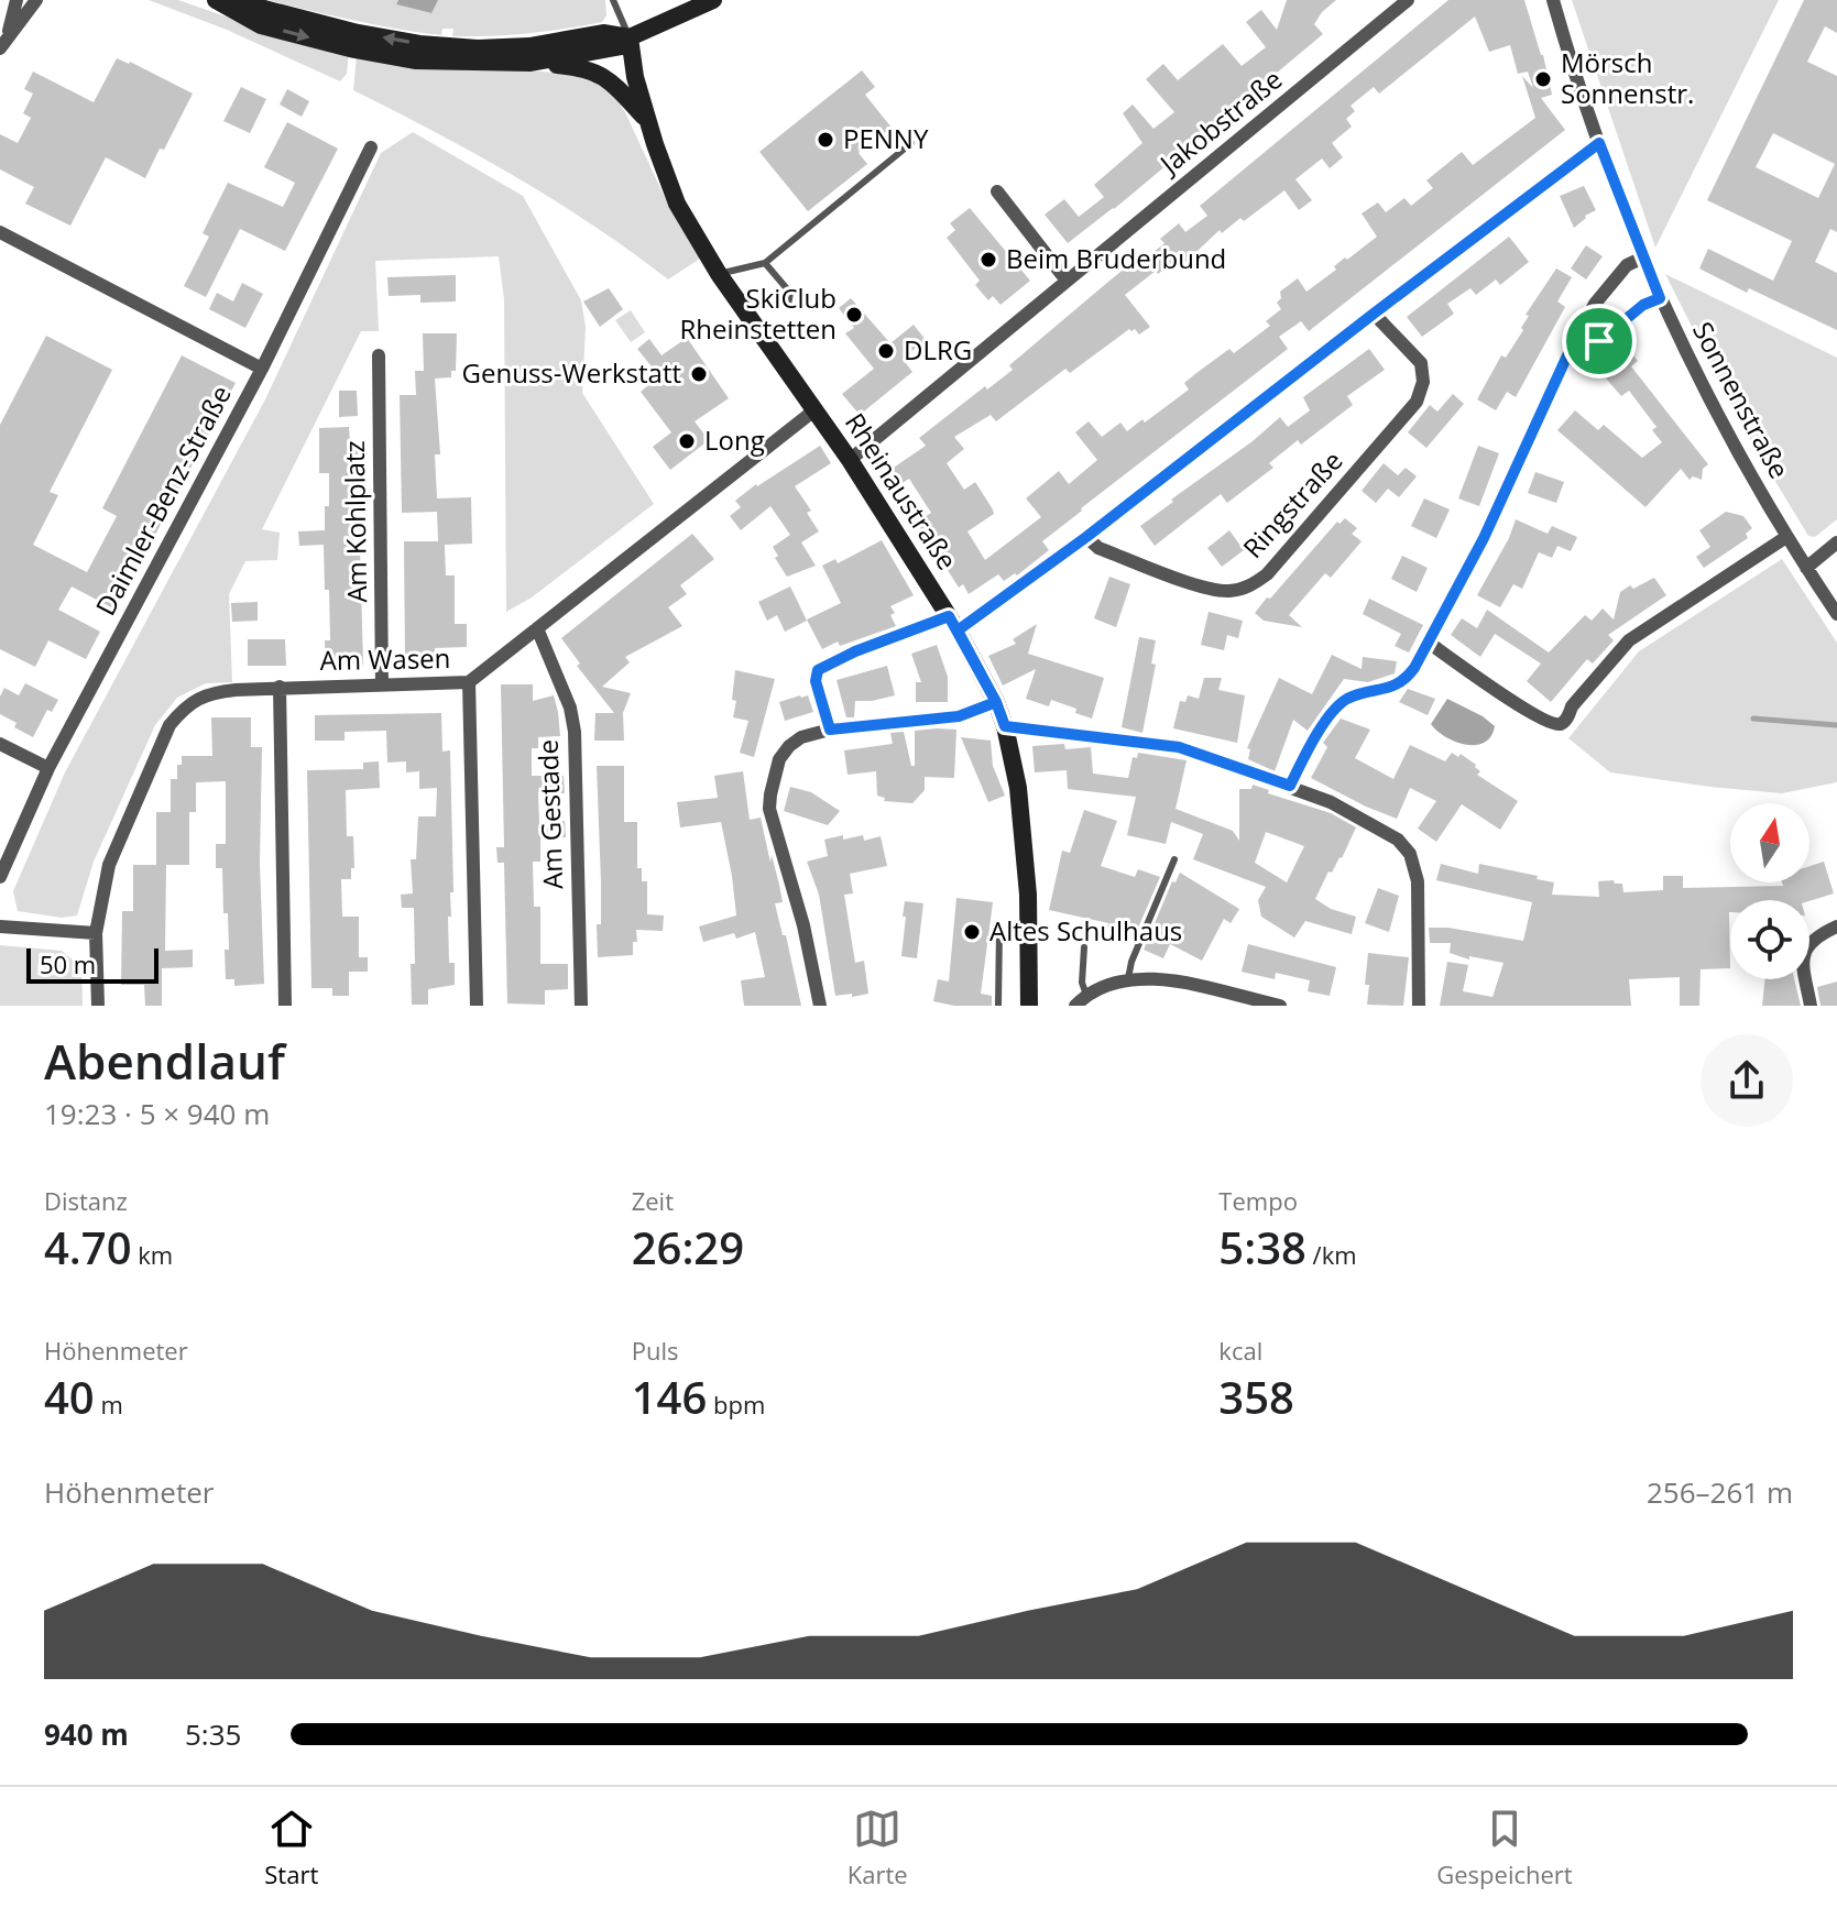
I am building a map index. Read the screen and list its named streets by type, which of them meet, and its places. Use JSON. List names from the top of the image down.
{
  "streets": {
    "street": [
      "Jakobstraße",
      "Sonnenstraße",
      "Rheinaustraße",
      "Daimler-Benz-Straße",
      "Ringstraße",
      "Am Kohlplatz",
      "Am Wasen",
      "Am Gestade"
    ]
  },
  "crossings": [
    ["Jakobstraße", "Rheinaustraße"],
    ["Rheinaustraße", "Am Wasen"],
    ["Am Kohlplatz", "Am Wasen"],
    ["Am Wasen", "Am Gestade"]
  ],
  "places": [
    "Mörsch Sonnenstr.",
    "PENNY",
    "Beim Bruderbund",
    "SkiClub Rheinstetten",
    "DLRG",
    "Genuss-Werkstatt",
    "Long",
    "Altes Schulhaus"
  ],
  "scale_bar": "50 m",
  "north": "top",
  "page": {
    "scale": "50 m",
    "heading": ["Abendlauf", "19:23 · 5 × 940 m"],
    "stats": [
      ["Distanz", "4.70 km"],
      ["Zeit", "26:29"],
      ["Tempo", "5:38 /km"],
      ["Höhenmeter", "40 m"],
      ["Puls", "146 bpm"],
      ["kcal", "358"]
    ],
    "chart": ["Höhenmeter", "256–261 m"],
    "list": [
      {
        "name": "940 m",
        "note": "5:35"
      }
    ],
    "tabs": ["Start", "Karte", "Gespeichert"]
  }
}
